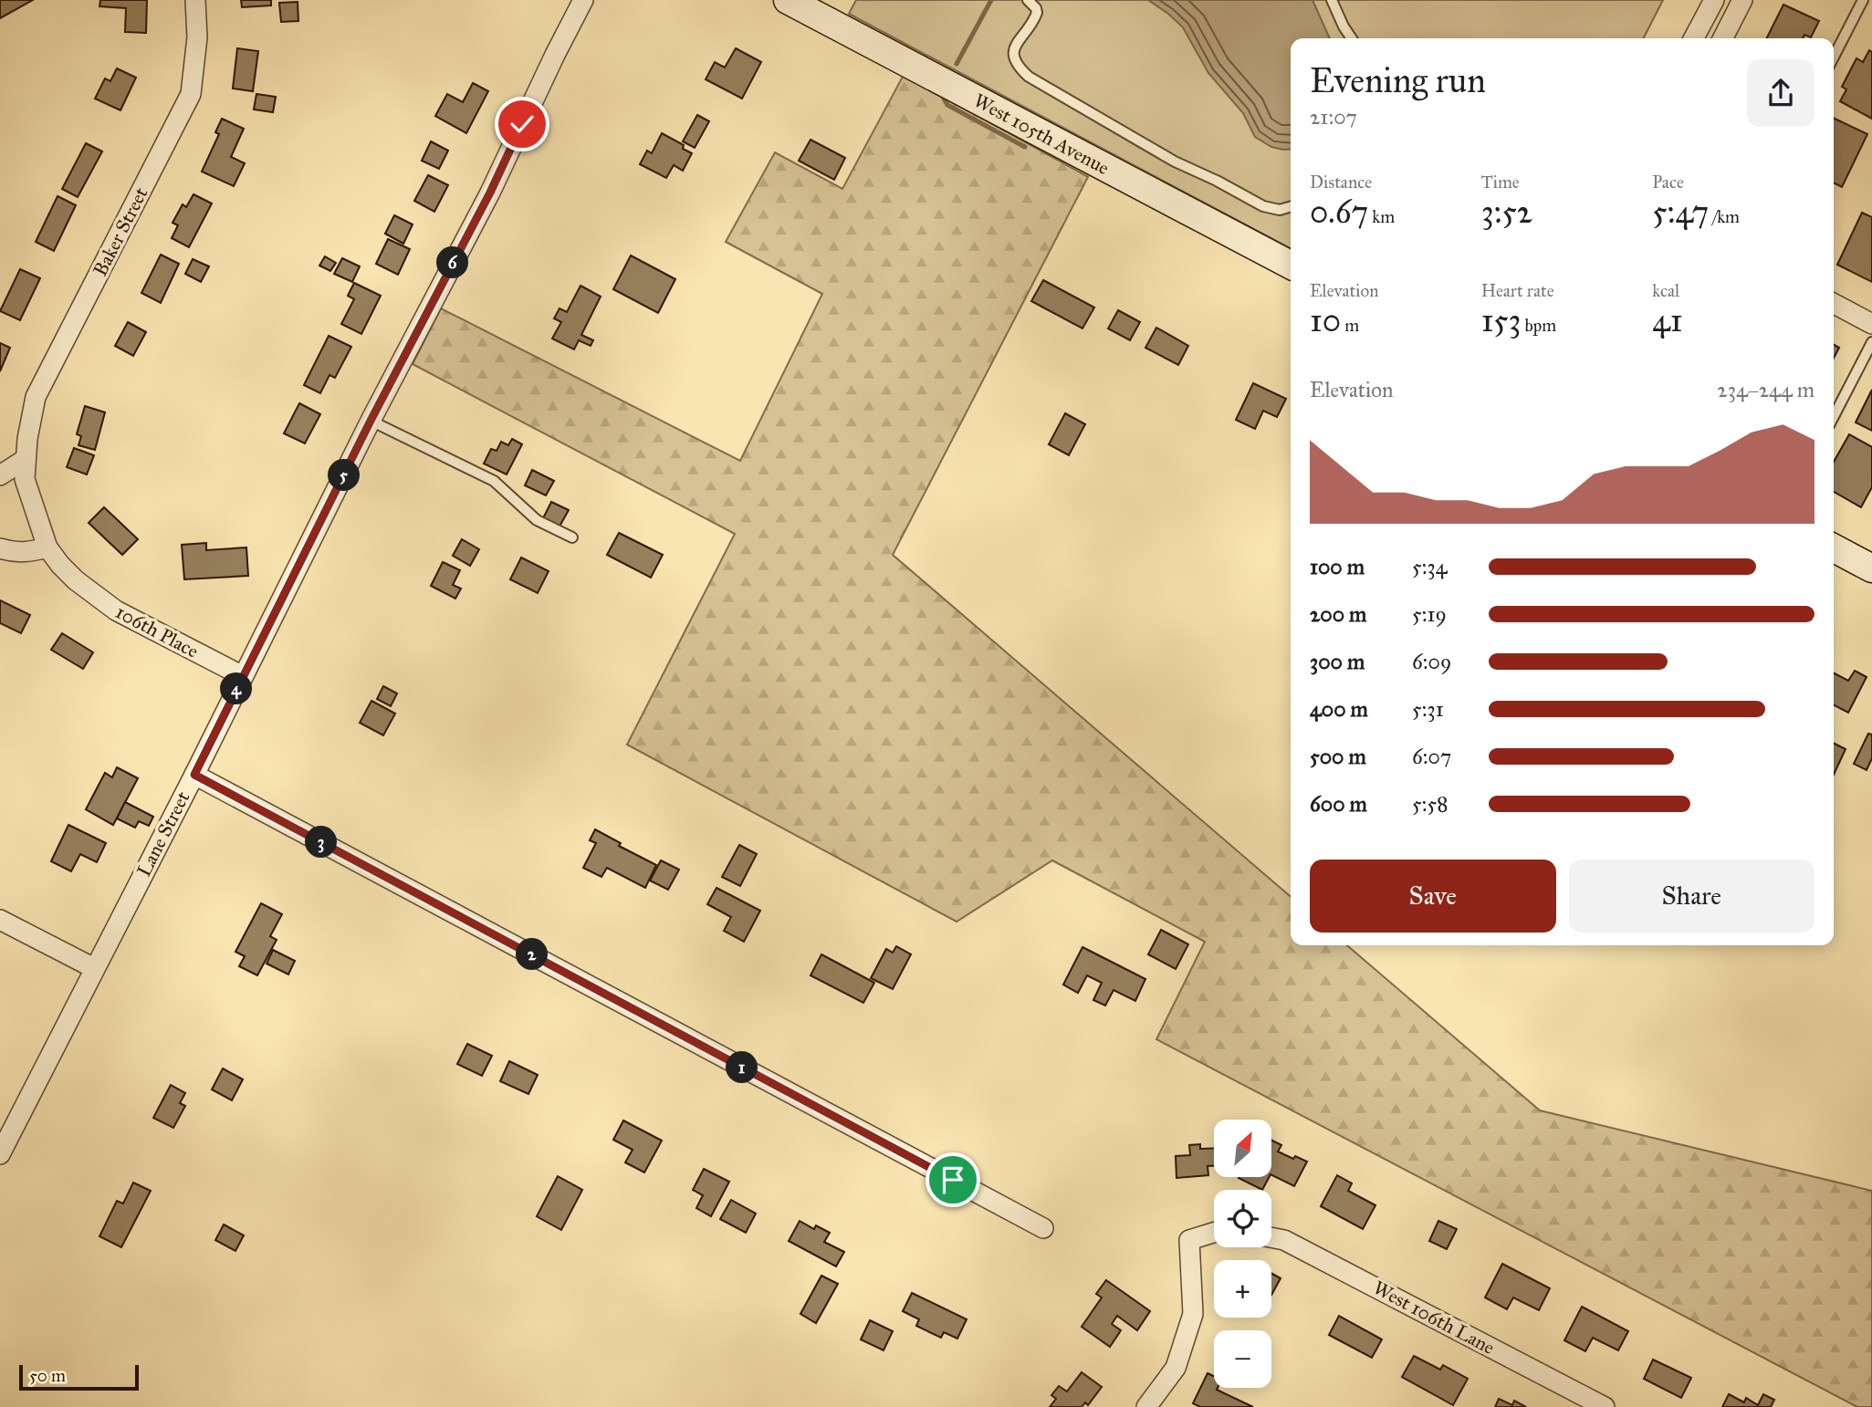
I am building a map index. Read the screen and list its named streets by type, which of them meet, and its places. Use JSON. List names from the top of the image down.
{
  "streets": {
    "street": [
      "West 105th Avenue",
      "Baker Street",
      "106th Place",
      "Lane Street",
      "West 106th Lane"
    ]
  },
  "crossings": [
    ["Baker Street", "106th Place"],
    ["106th Place", "Lane Street"]
  ],
  "scale_bar": "50 m",
  "north": "top right",
  "page": {
    "heading": ["Evening run", "21:07"],
    "stats": [
      ["Distance", "0.67 km"],
      ["Time", "3:52"],
      ["Pace", "5:47 /km"],
      ["Elevation", "10 m"],
      ["Heart rate", "153 bpm"],
      ["kcal", "41"]
    ],
    "pins": [
      "6",
      "5",
      "4",
      "3",
      "2",
      "1"
    ],
    "chart": ["Elevation", "234–244 m"],
    "list": [
      {
        "name": "100 m",
        "note": "5:34"
      },
      {
        "name": "200 m",
        "note": "5:19"
      },
      {
        "name": "300 m",
        "note": "6:09"
      },
      {
        "name": "400 m",
        "note": "5:31"
      },
      {
        "name": "500 m",
        "note": "6:07"
      },
      {
        "name": "600 m",
        "note": "5:58"
      }
    ],
    "buttons": ["Save", "Share"],
    "map_buttons": ["+", "−"],
    "scale": "50 m"
  }
}
